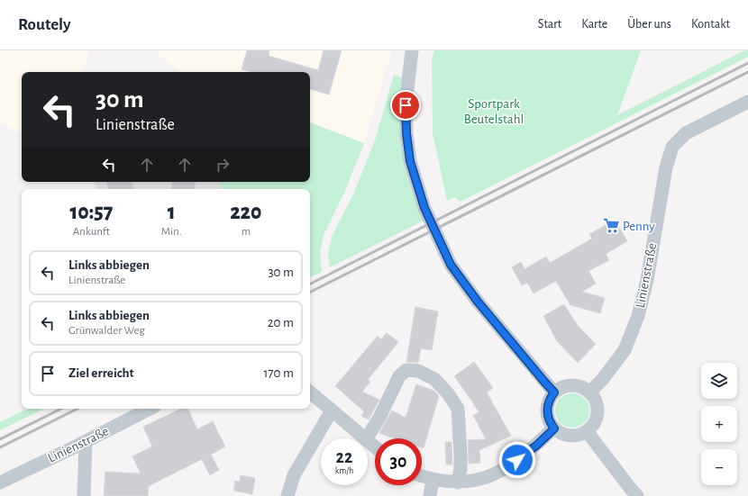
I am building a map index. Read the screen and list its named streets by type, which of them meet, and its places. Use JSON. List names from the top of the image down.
{
  "streets": {
    "street": ["Linienstraße"]
  },
  "parks": ["Sportpark Beutelstahl"],
  "places": {
    "supermarket": ["Penny"]
  },
  "page": {
    "header": "Routely",
    "nav": [
      "Start",
      "Karte",
      "Über uns",
      "Kontakt"
    ],
    "turn": ["30 m", "Linienstraße"],
    "eta": [
      "10:57",
      "Ankunft",
      "1",
      "Min.",
      "220",
      "m"
    ],
    "list": [
      {
        "name": "Links abbiegen",
        "note": "Linienstraße",
        "value": "30 m"
      },
      {
        "name": "Links abbiegen",
        "note": "Grünwalder Weg",
        "value": "20 m"
      },
      {
        "name": "Ziel erreicht",
        "value": "170 m"
      }
    ],
    "map_buttons": ["+", "−"],
    "speed": "22 km/h",
    "limit": "30"
  }
}
